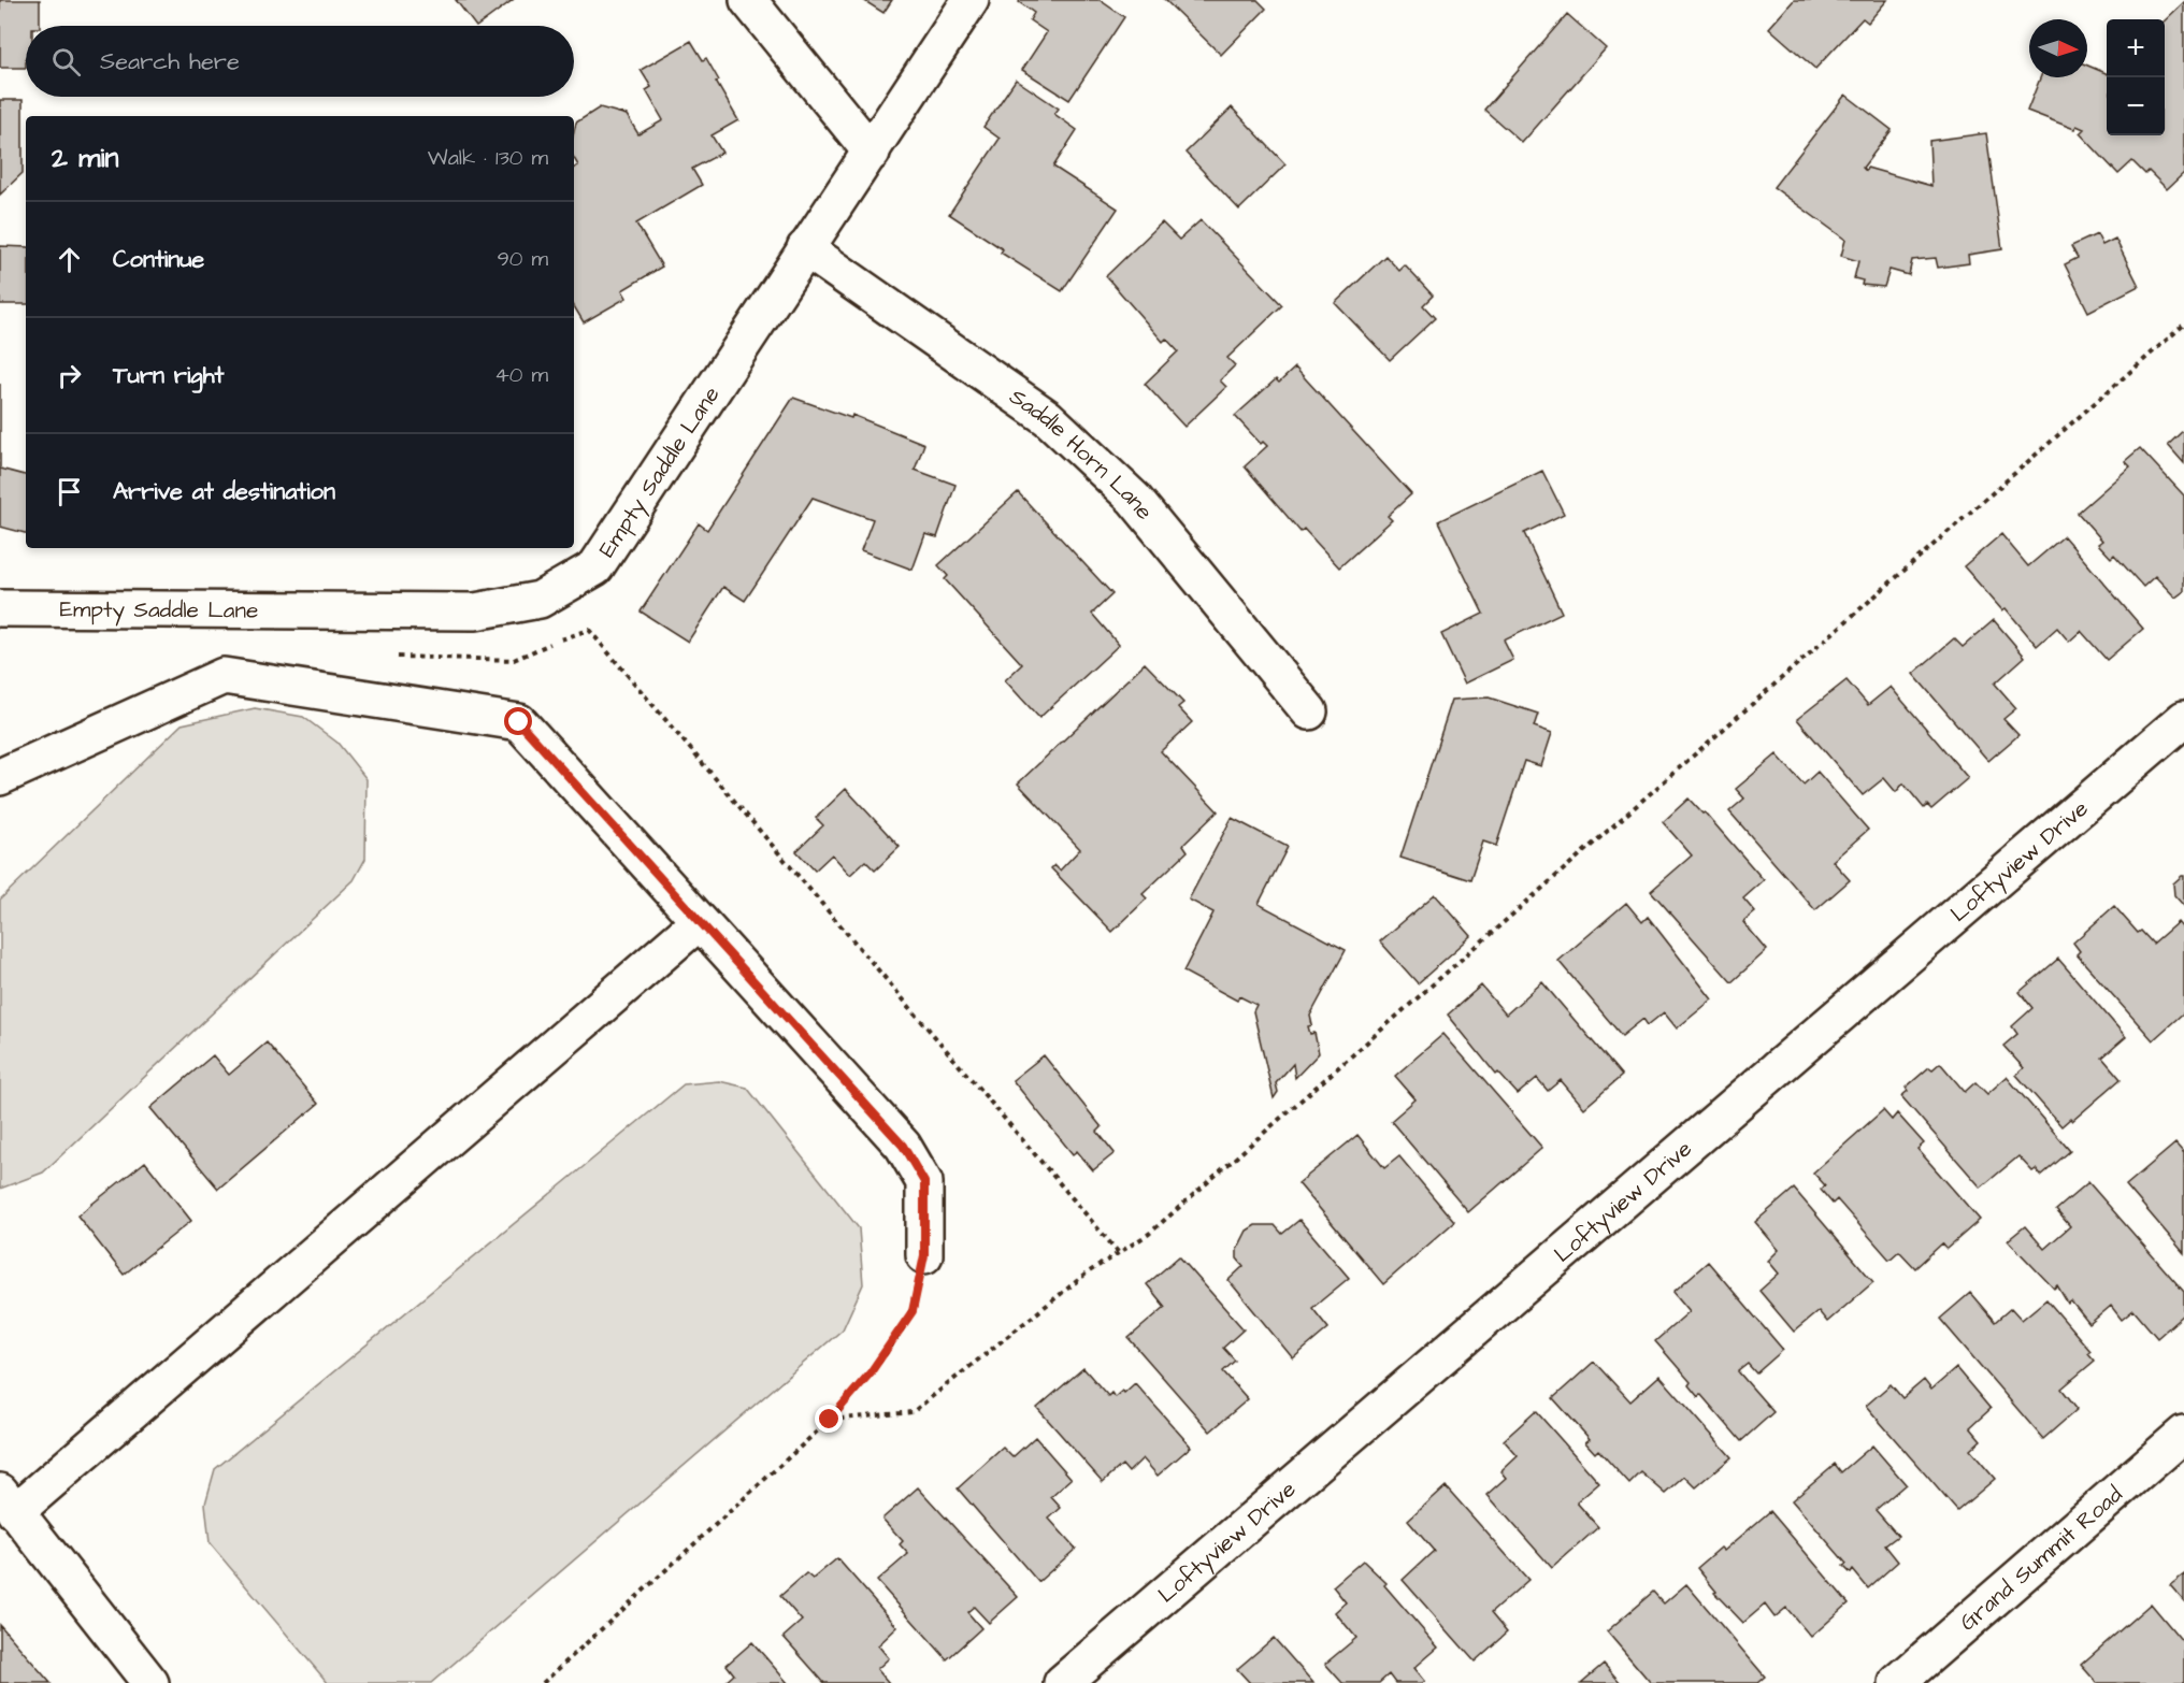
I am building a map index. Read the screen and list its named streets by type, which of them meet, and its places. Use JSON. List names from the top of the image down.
{
  "streets": {
    "street": [
      "Saddle Horn Lane",
      "Empty Saddle Lane",
      "Loftyview Drive",
      "Grand Summit Road"
    ]
  },
  "crossings": [
    ["Saddle Horn Lane", "Empty Saddle Lane"]
  ],
  "north": "right",
  "page": {
    "map_buttons": ["+", "−"],
    "search": "Search here",
    "heading": ["2 min", "Walk · 130 m"],
    "list": [
      ["Continue", "90 m"],
      ["Turn right", "40 m"],
      "Arrive at destination"
    ]
  }
}
